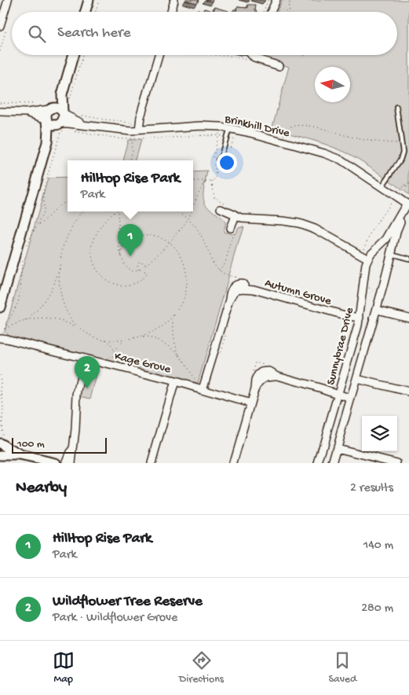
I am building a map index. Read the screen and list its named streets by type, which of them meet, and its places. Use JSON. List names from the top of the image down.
{
  "streets": {
    "street": [
      "Brinkhill Drive",
      "Autumn Grove",
      "Sunnybrae Drive",
      "Kage Grove"
    ]
  },
  "crossings": [
    ["Brinkhill Drive", "Sunnybrae Drive"],
    ["Autumn Grove", "Sunnybrae Drive"],
    ["Autumn Grove", "Kage Grove"]
  ],
  "scale_bar": "100 m",
  "north": "left",
  "page": {
    "search": "Search here",
    "popup": ["Hilltop Rise Park", "Park"],
    "pins": ["1", "2"],
    "scale": "100 m",
    "heading": ["Nearby", "2 results"],
    "list": [
      {
        "mark": "1",
        "name": "Hilltop Rise Park",
        "note": "Park",
        "value": "140 m"
      },
      {
        "mark": "2",
        "name": "Wildflower Tree Reserve",
        "note": "Park · Wildflower Grove",
        "value": "280 m"
      }
    ],
    "nav": ["Map", "Directions", "Saved"]
  }
}
